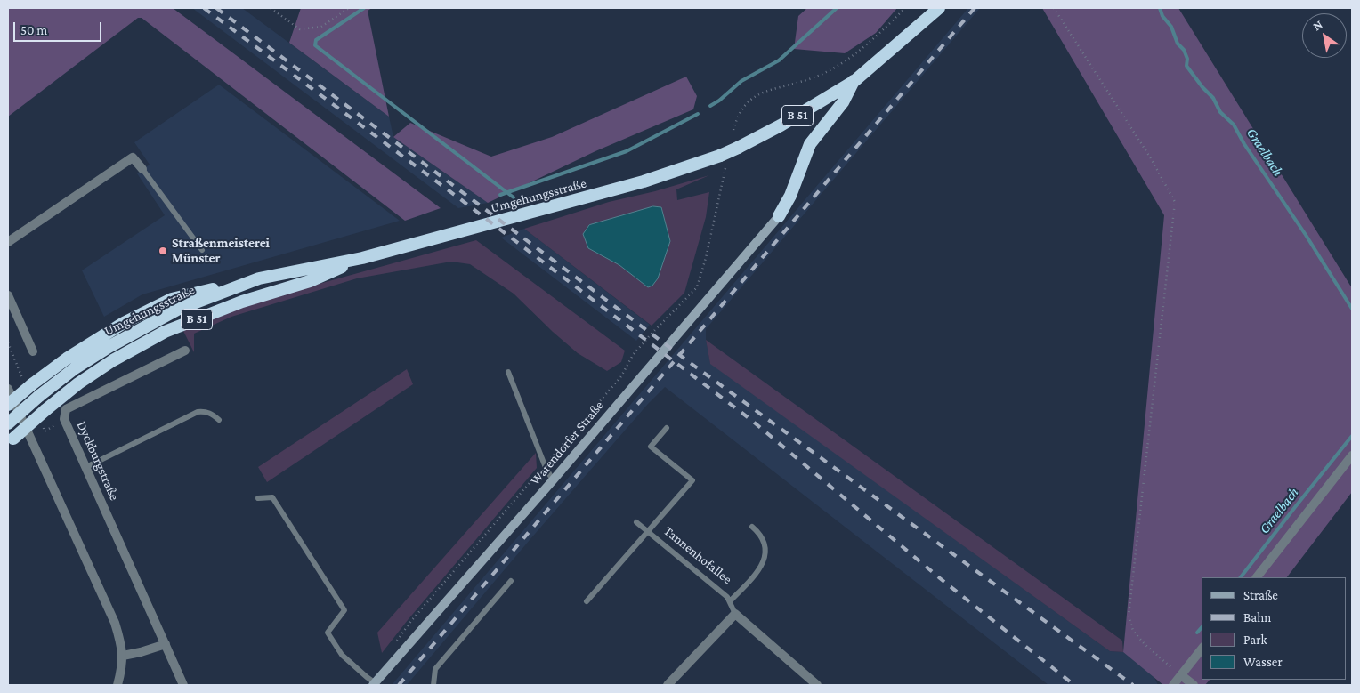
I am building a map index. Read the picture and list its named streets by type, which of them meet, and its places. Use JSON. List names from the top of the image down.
{
  "streets": {
    "highway": ["B 51", "Umgehungsstraße"],
    "main road": ["Warendorfer Straße"],
    "street": ["Dyckburgstraße", "Tannenhofallee"]
  },
  "crossings": [
    ["B 51", "Umgehungsstraße"]
  ],
  "water": ["Graelbach"],
  "places": ["Straßenmeisterei Münster"],
  "legend": [
    "Straße",
    "Bahn",
    "Park",
    "Wasser"
  ],
  "scale_bar": "50 m",
  "north": "top left"
}
